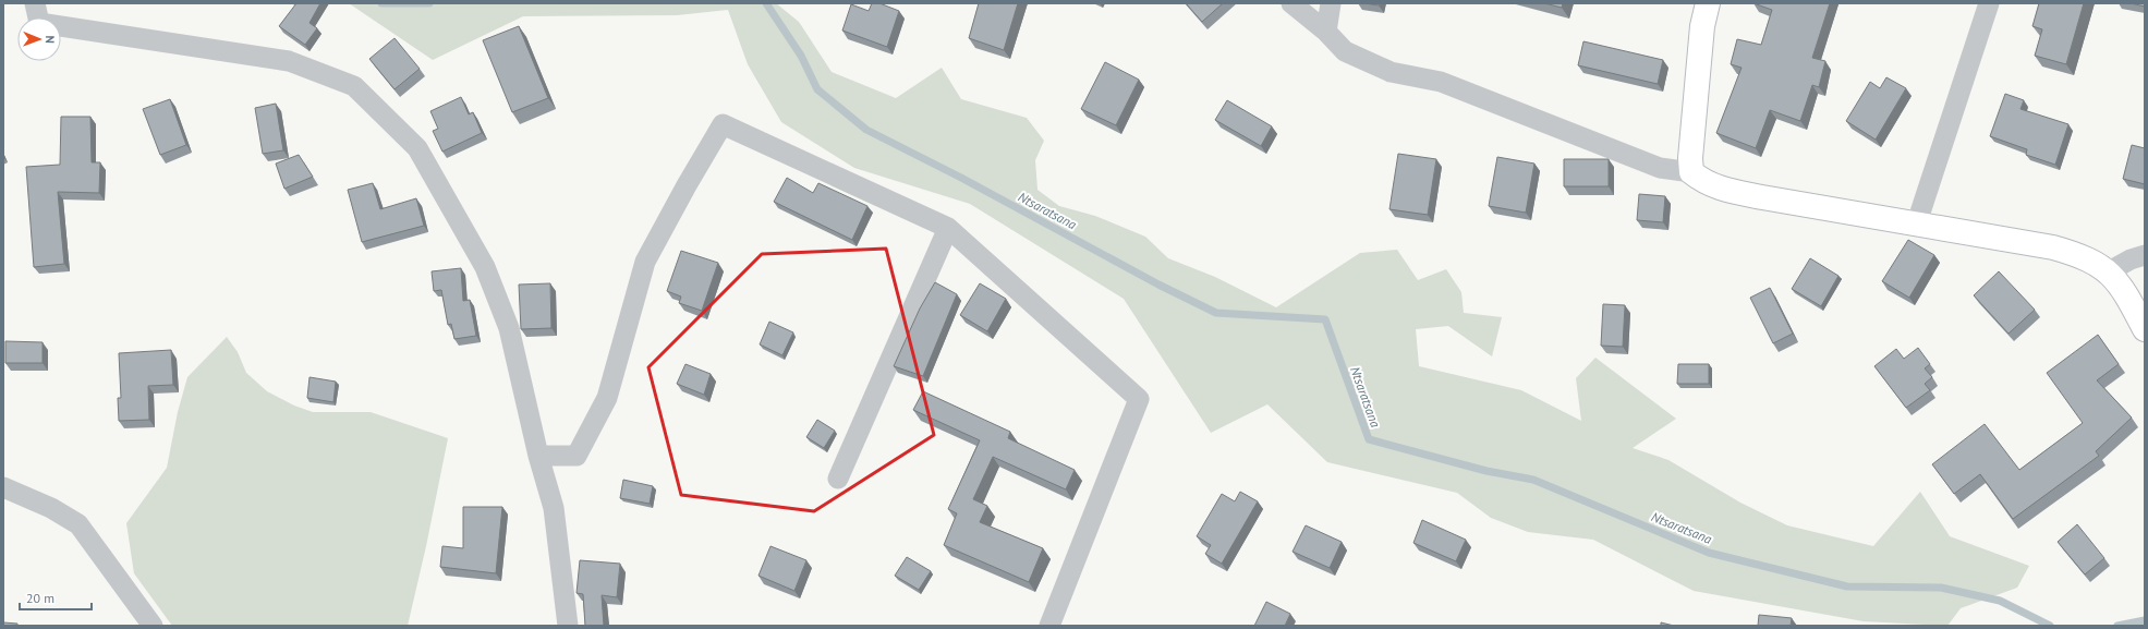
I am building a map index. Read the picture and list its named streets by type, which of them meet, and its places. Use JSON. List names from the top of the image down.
{
  "water": ["Ntsaratsana"],
  "scale_bar": "20 m",
  "north": "right"
}
